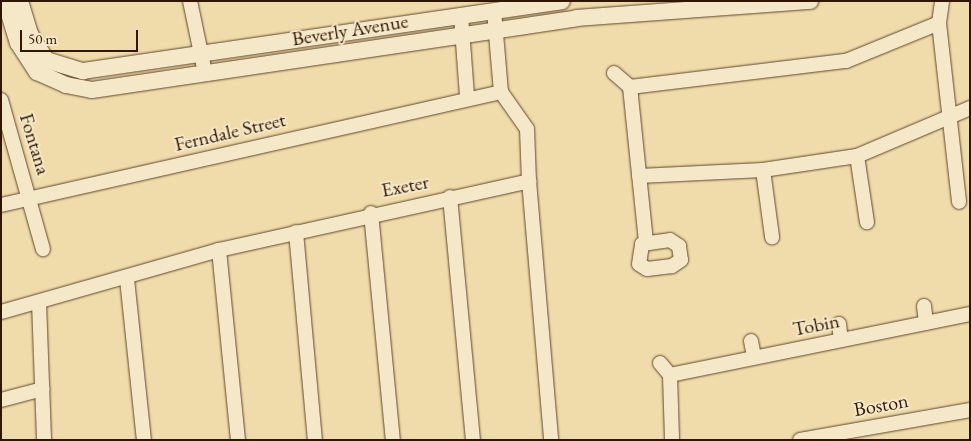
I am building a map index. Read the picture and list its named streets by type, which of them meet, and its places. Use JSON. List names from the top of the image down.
{
  "streets": {
    "street": [
      "Beverly Avenue",
      "Ferndale Street",
      "Fontana",
      "Exeter",
      "Tobin",
      "Boston"
    ]
  },
  "crossings": [
    ["Ferndale Street", "Fontana"]
  ],
  "scale_bar": "50 m"
}
